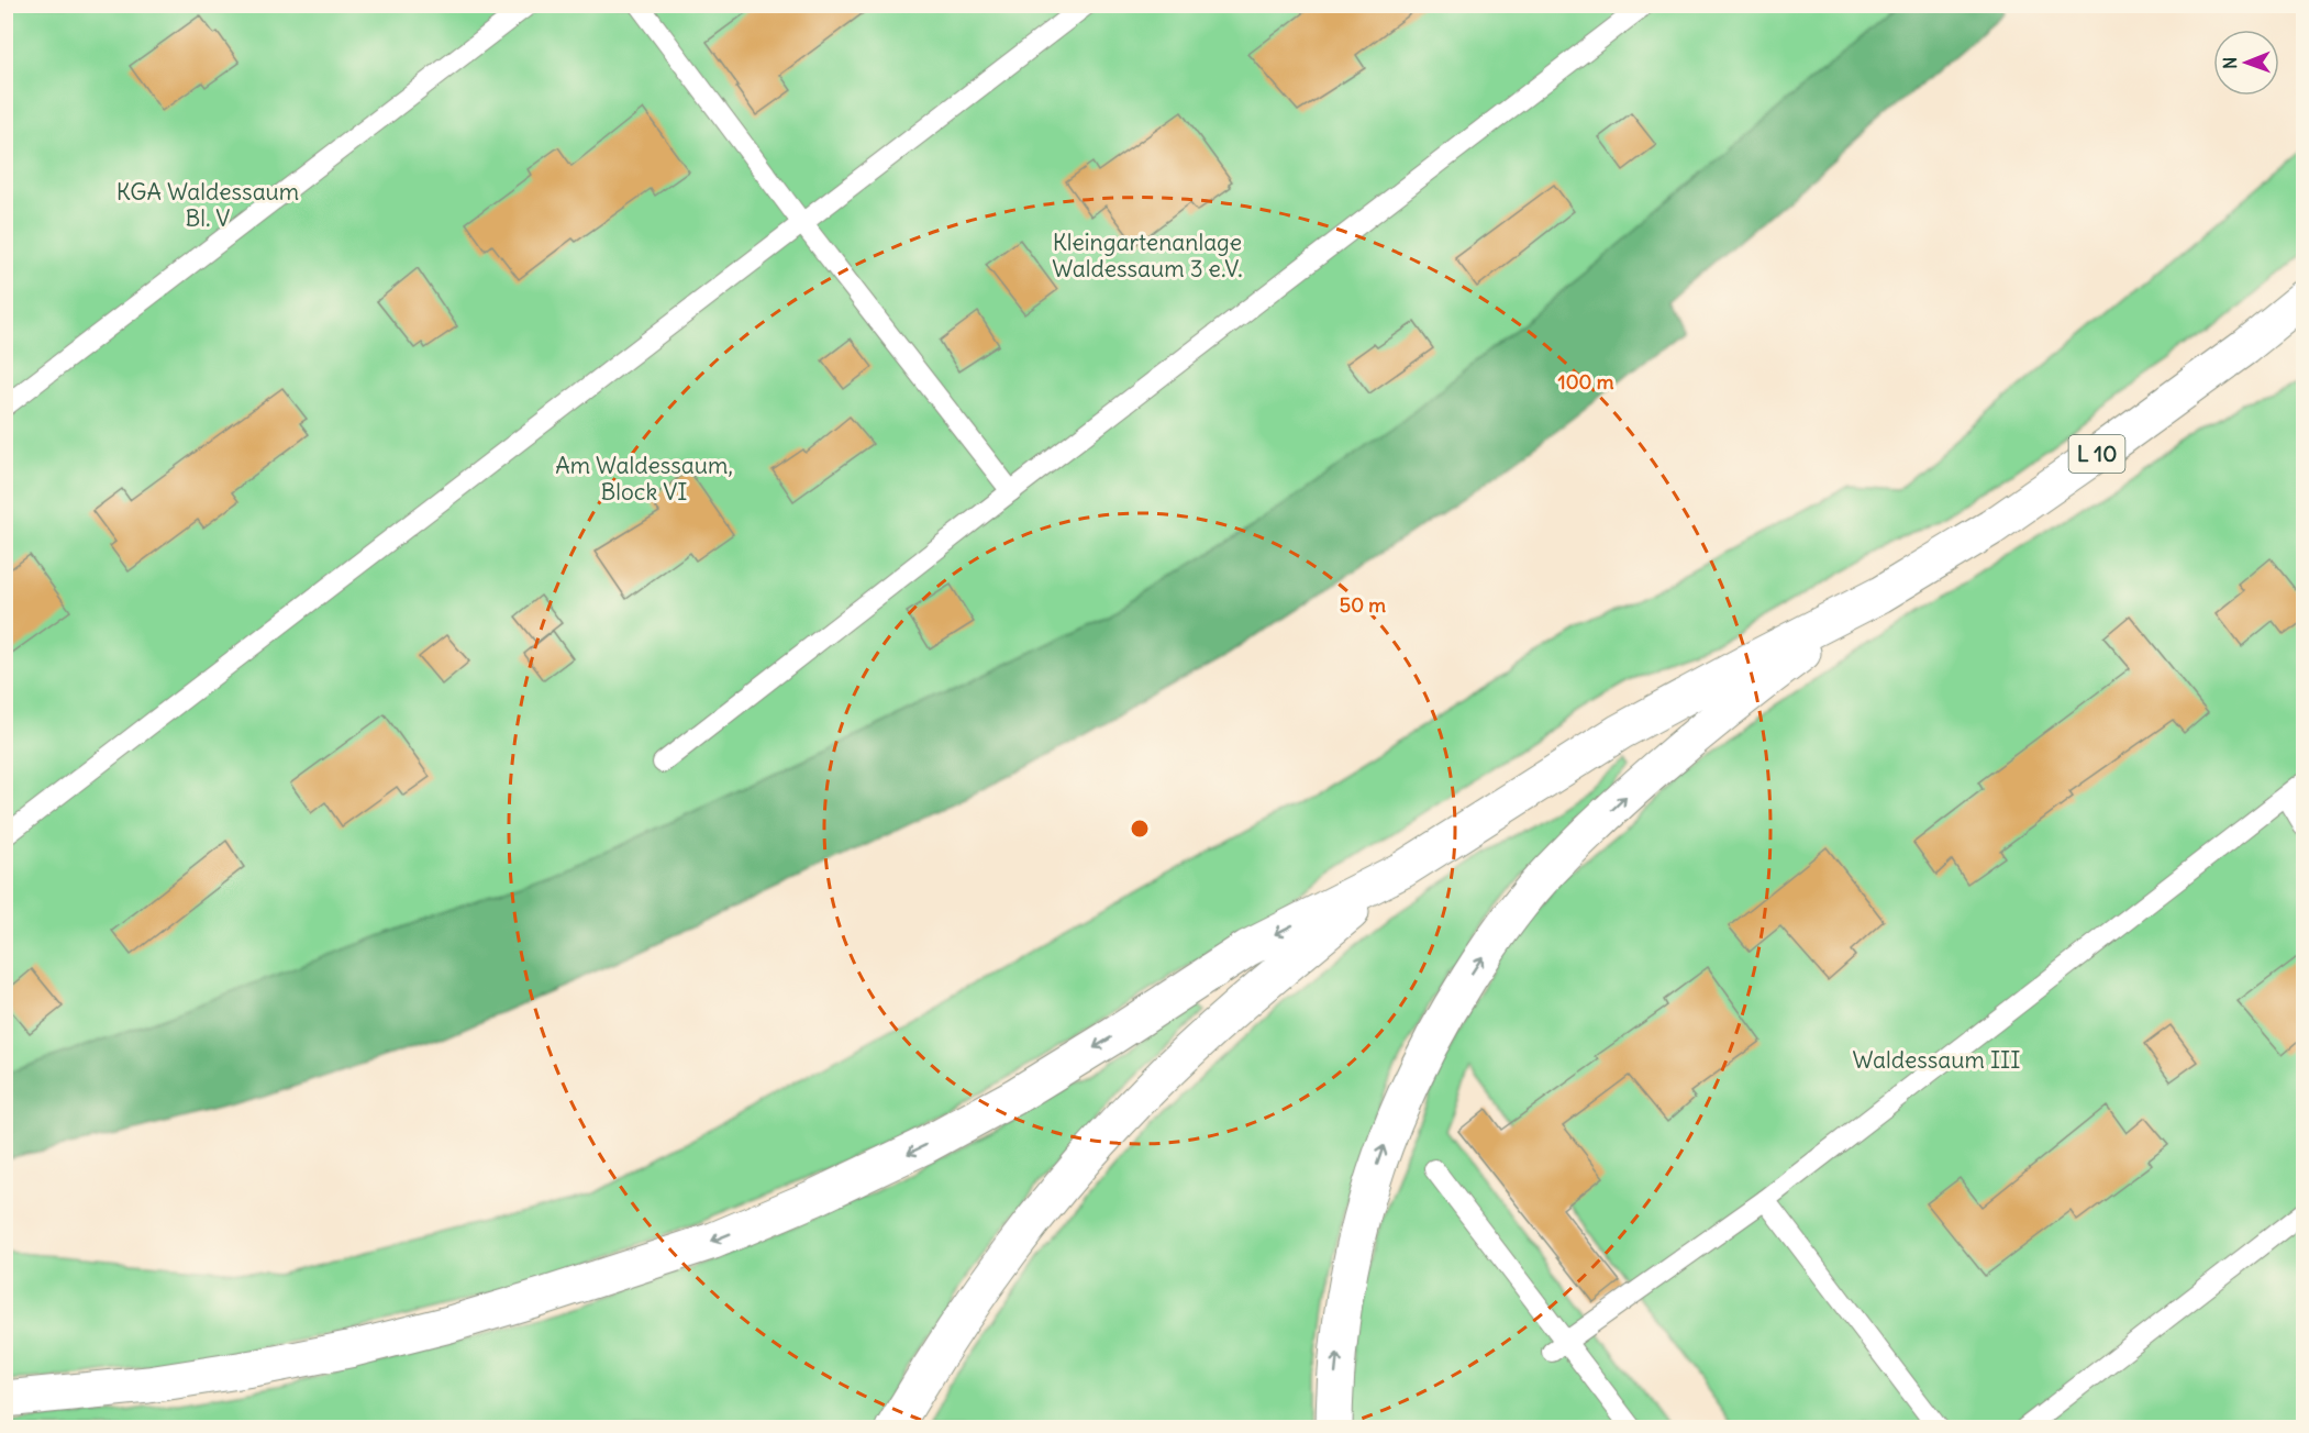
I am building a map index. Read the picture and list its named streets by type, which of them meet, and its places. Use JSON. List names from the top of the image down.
{
  "streets": {
    "highway": ["L 10"]
  },
  "parks": [
    "KGA Waldessaum Bl. V",
    "Kleingartenanlage Waldessaum 3 e.V.",
    "Am Waldessaum, Block VI",
    "Waldessaum III"
  ],
  "north": "left",
  "rings": ["100 m", "50 m"]
}
